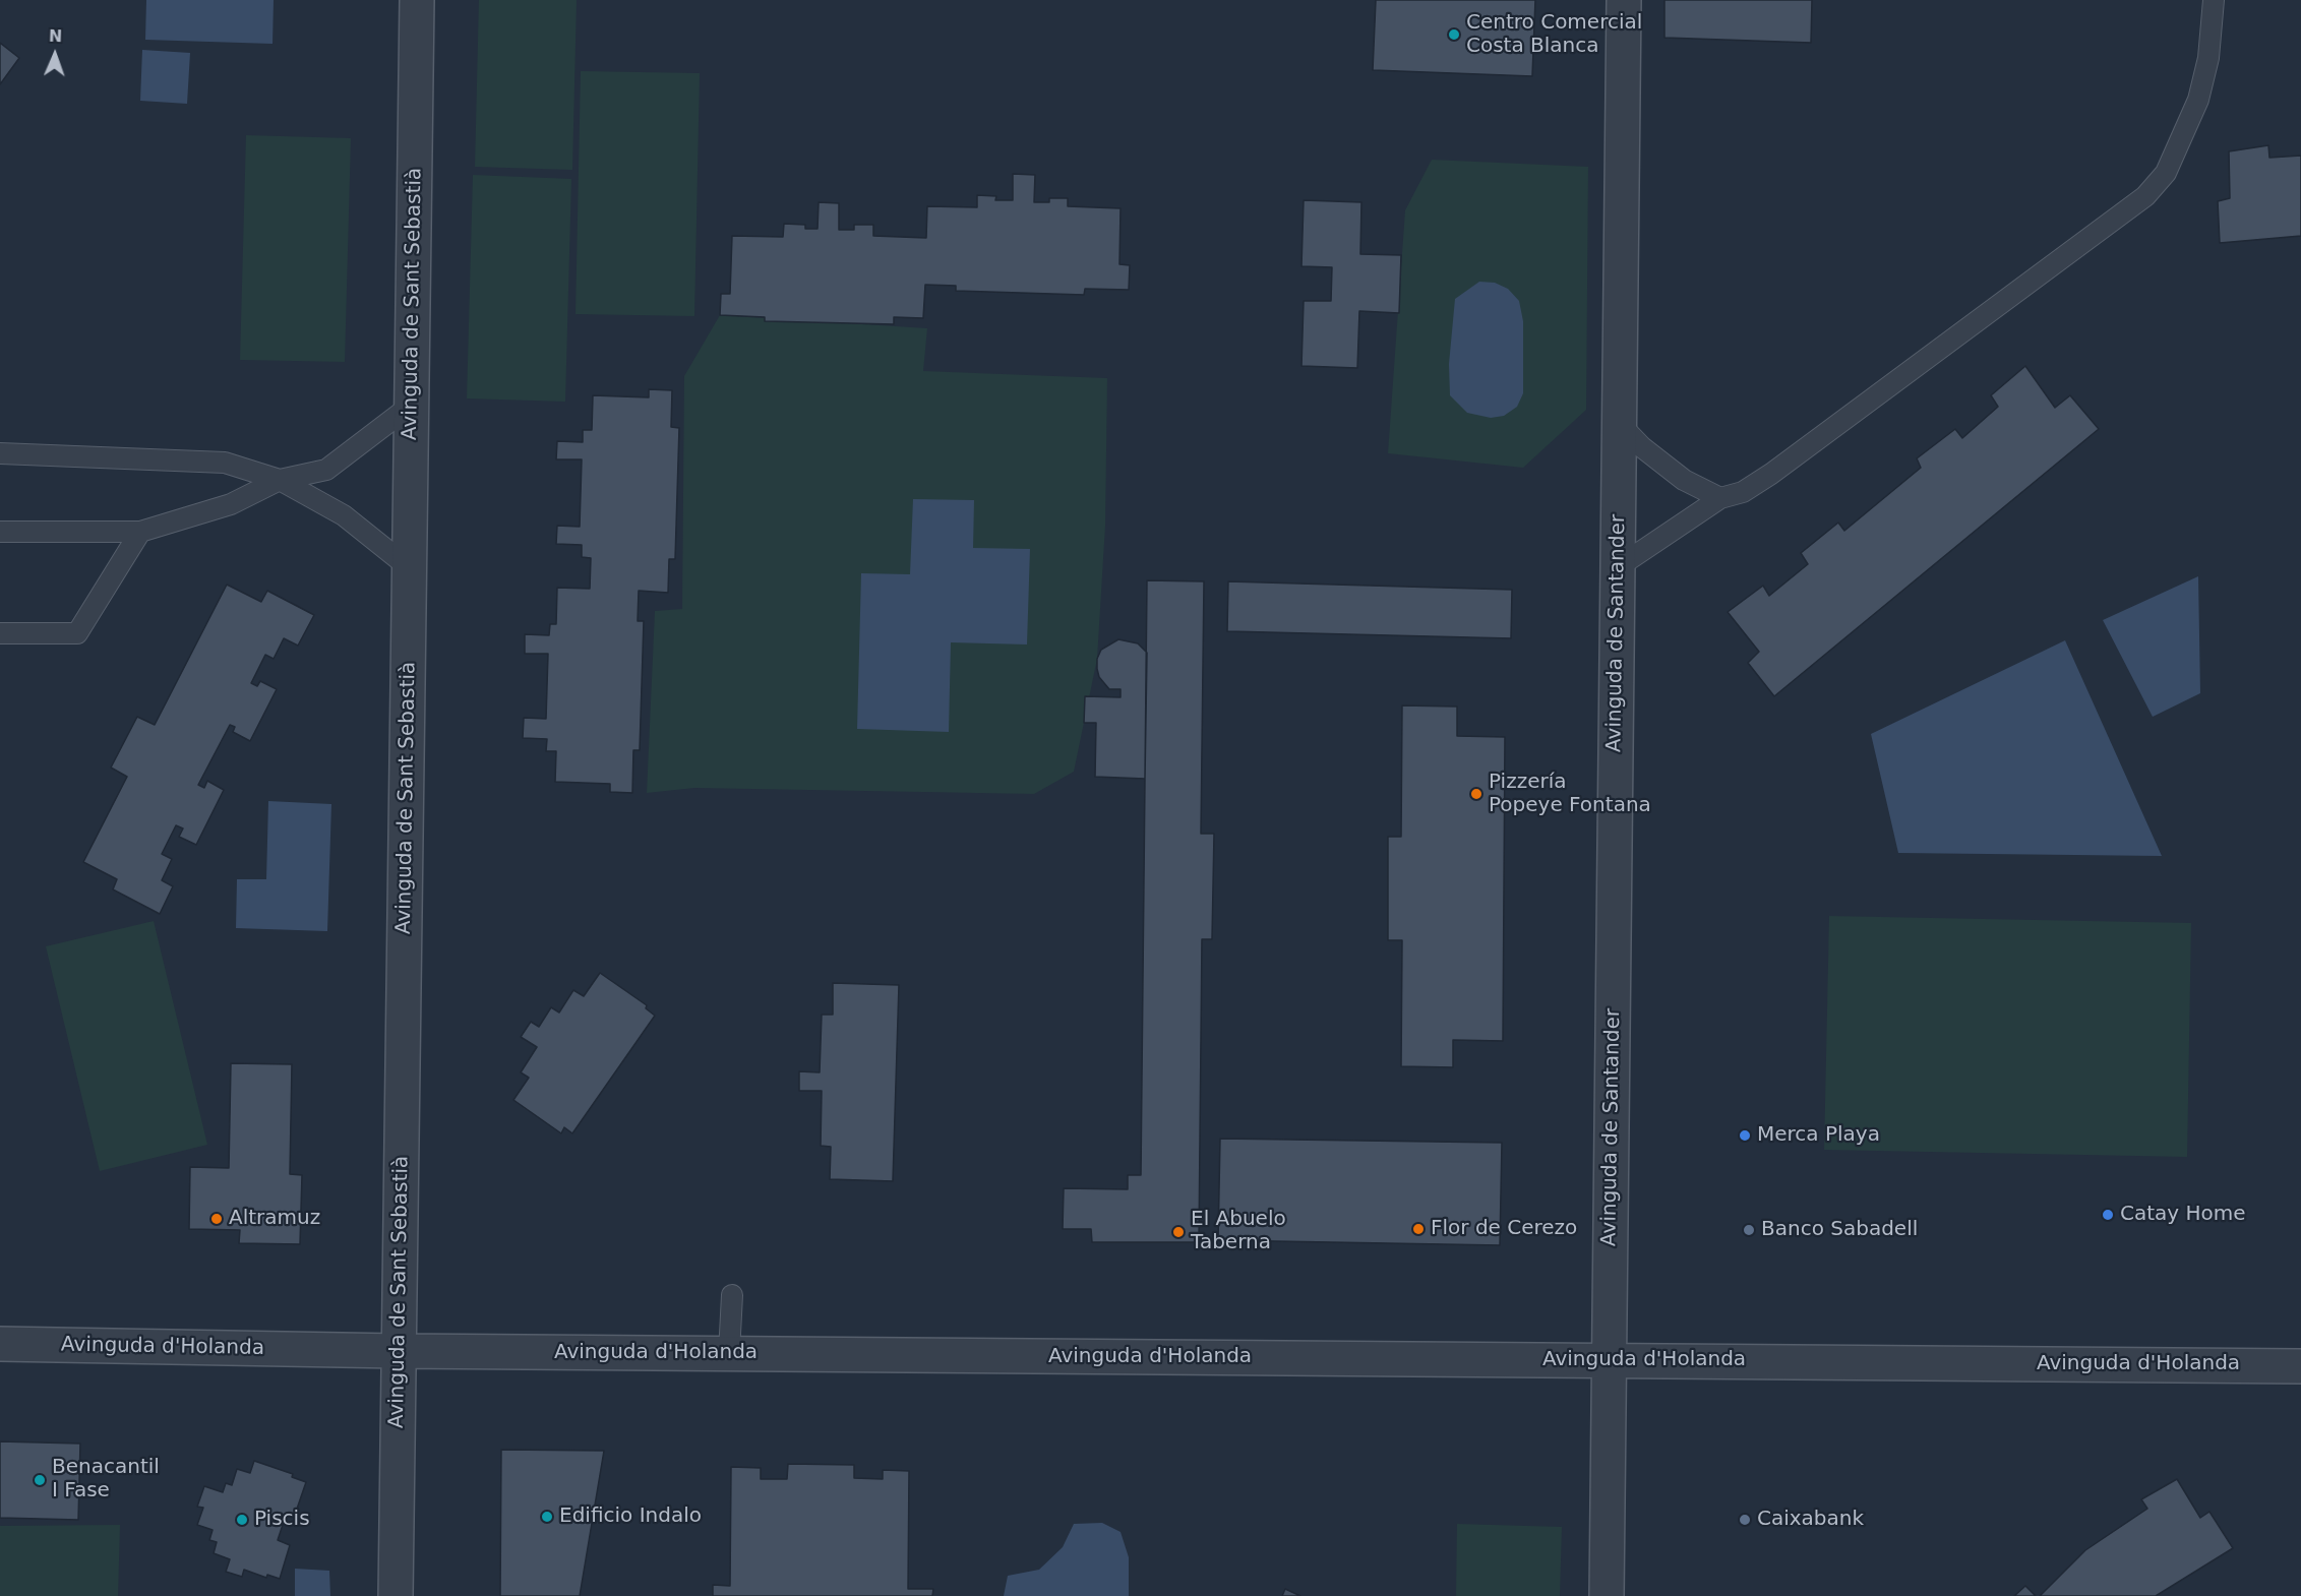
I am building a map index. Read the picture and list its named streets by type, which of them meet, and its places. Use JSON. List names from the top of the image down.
{
  "streets": {
    "street": ["Avinguda de Sant Sebastià", "Avinguda de Santander", "Avinguda d'Holanda"]
  },
  "crossings": [
    ["Avinguda de Sant Sebastià", "Avinguda d'Holanda"],
    ["Avinguda de Santander", "Avinguda d'Holanda"]
  ],
  "places": [
    "Centro Comercial Costa Blanca",
    "Pizzería Popeye Fontana",
    "Merca Playa",
    "Catay Home",
    "Altramuz",
    "Flor de Cerezo",
    "Banco Sabadell",
    "El Abuelo Taberna",
    "Benacantil I Fase",
    "Edificio Indalo",
    "Piscis",
    "Caixabank"
  ],
  "north": "top"
}
